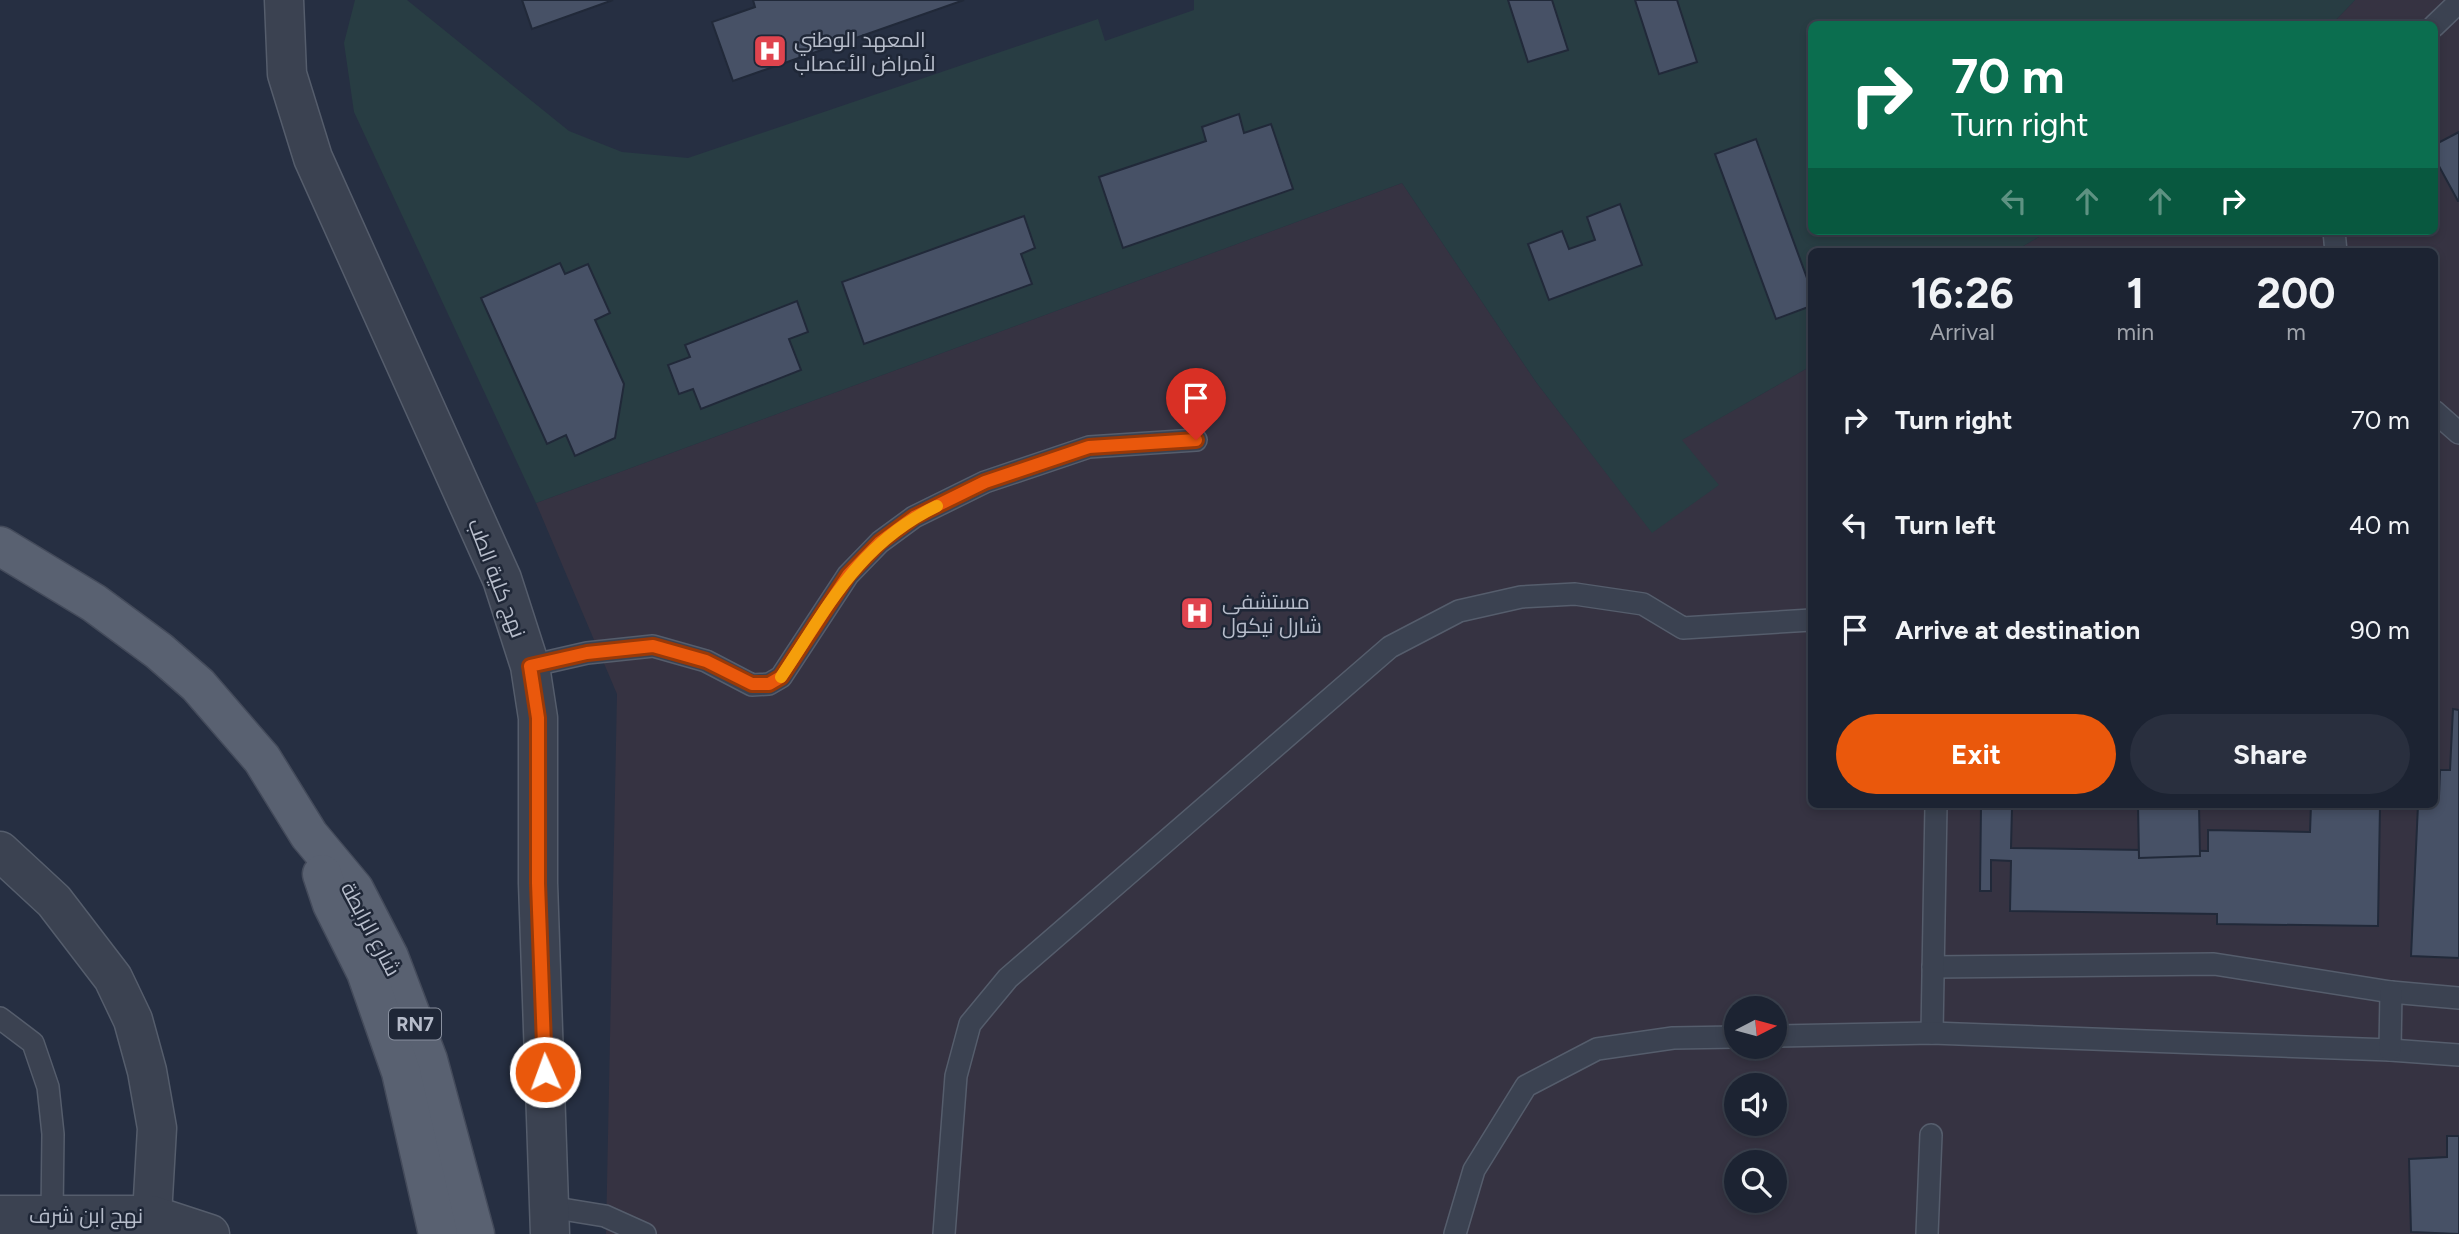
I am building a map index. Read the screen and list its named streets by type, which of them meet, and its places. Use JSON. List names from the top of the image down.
{
  "streets": {
    "main road": ["شارع الرابطة", "RN7"],
    "street": ["نهج كلية الطب", "نهج ابن شرف"]
  },
  "places": {
    "hospital": ["المعهد الوطني لأمراض الأعصاب", "مستشفى شارل نيكول"]
  },
  "north": "right",
  "page": {
    "turn": ["70 m", "Turn right"],
    "eta": [
      "16:26",
      "Arrival",
      "1",
      "min",
      "200",
      "m"
    ],
    "list": [
      {
        "name": "Turn right",
        "value": "70 m"
      },
      {
        "name": "Turn left",
        "value": "40 m"
      },
      {
        "name": "Arrive at destination",
        "value": "90 m"
      }
    ],
    "buttons": ["Exit", "Share"]
  }
}
